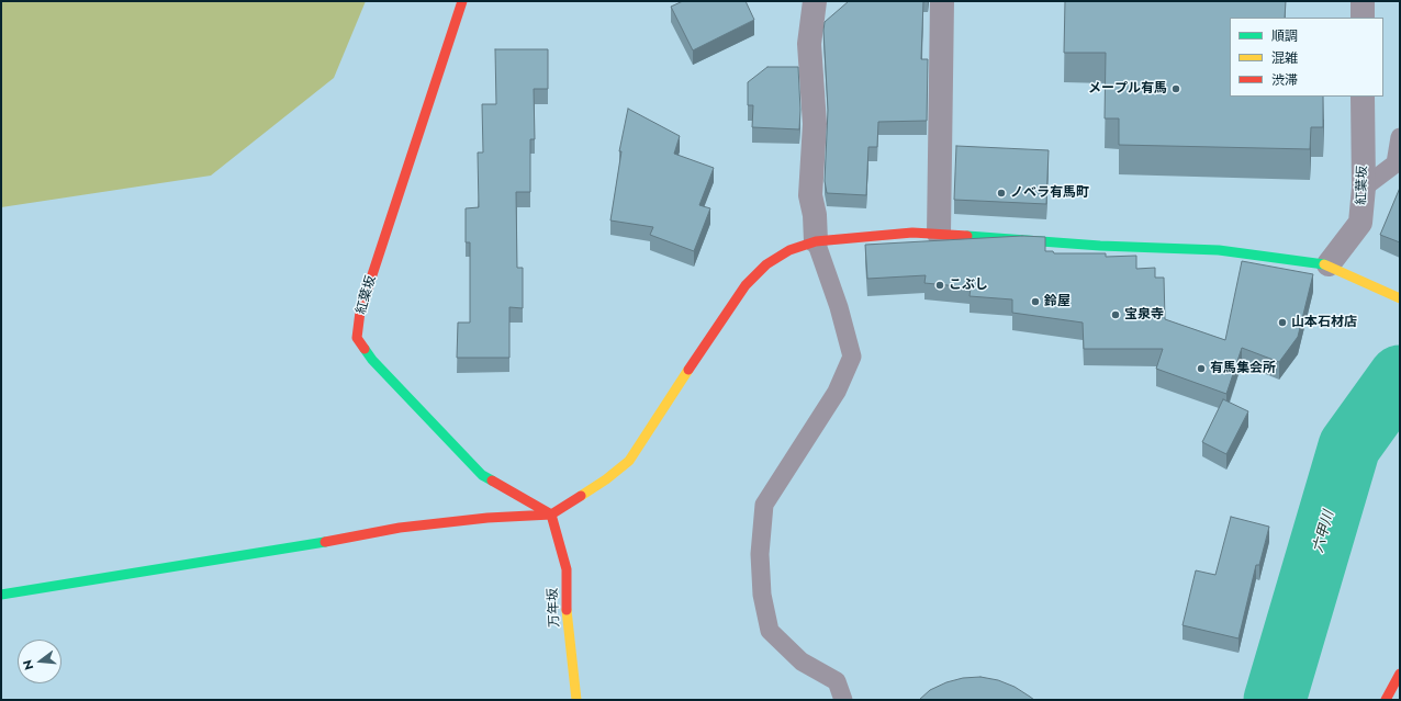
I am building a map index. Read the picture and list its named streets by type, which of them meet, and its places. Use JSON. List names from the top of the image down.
{
  "streets": {
    "street": ["紅葉坂", "万年坂"]
  },
  "crossings": [
    ["紅葉坂", "万年坂"]
  ],
  "water": ["六甲川"],
  "places": [
    "メープル有馬",
    "ノベラ有馬町",
    "こぶし",
    "鈴屋",
    "宝泉寺",
    "山本石材店",
    "有馬集会所"
  ],
  "legend": ["順調", "混雑", "渋滞"],
  "north": "left"
}
